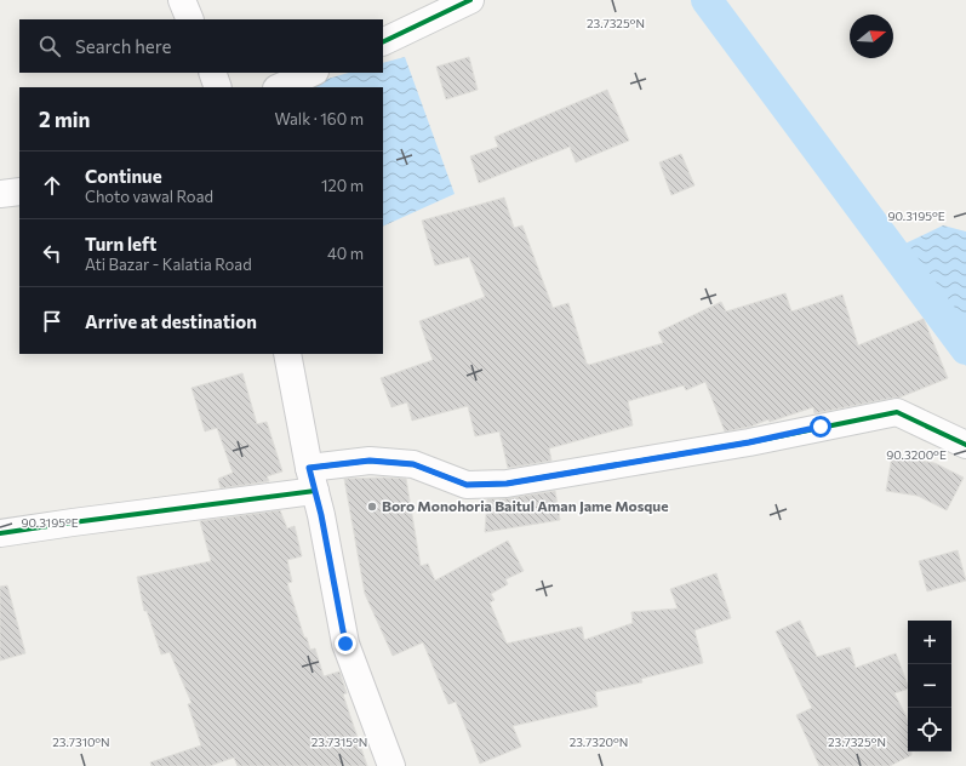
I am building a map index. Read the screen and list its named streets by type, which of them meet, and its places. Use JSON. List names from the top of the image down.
{
  "places": ["Boro Monohoria Baitul Aman Jame Mosque"],
  "north": "right",
  "page": {
    "search": "Search here",
    "heading": ["2 min", "Walk · 160 m"],
    "list": [
      ["Continue", "Choto vawal Road", "120 m"],
      ["Turn left", "Ati Bazar - Kalatia Road", "40 m"],
      "Arrive at destination"
    ],
    "map_buttons": ["+", "−"]
  },
  "coordinates": [
    "23.7325°N",
    "90.3195°E",
    "90.3200°E",
    "23.7310°N",
    "23.7315°N",
    "23.7320°N"
  ]
}
